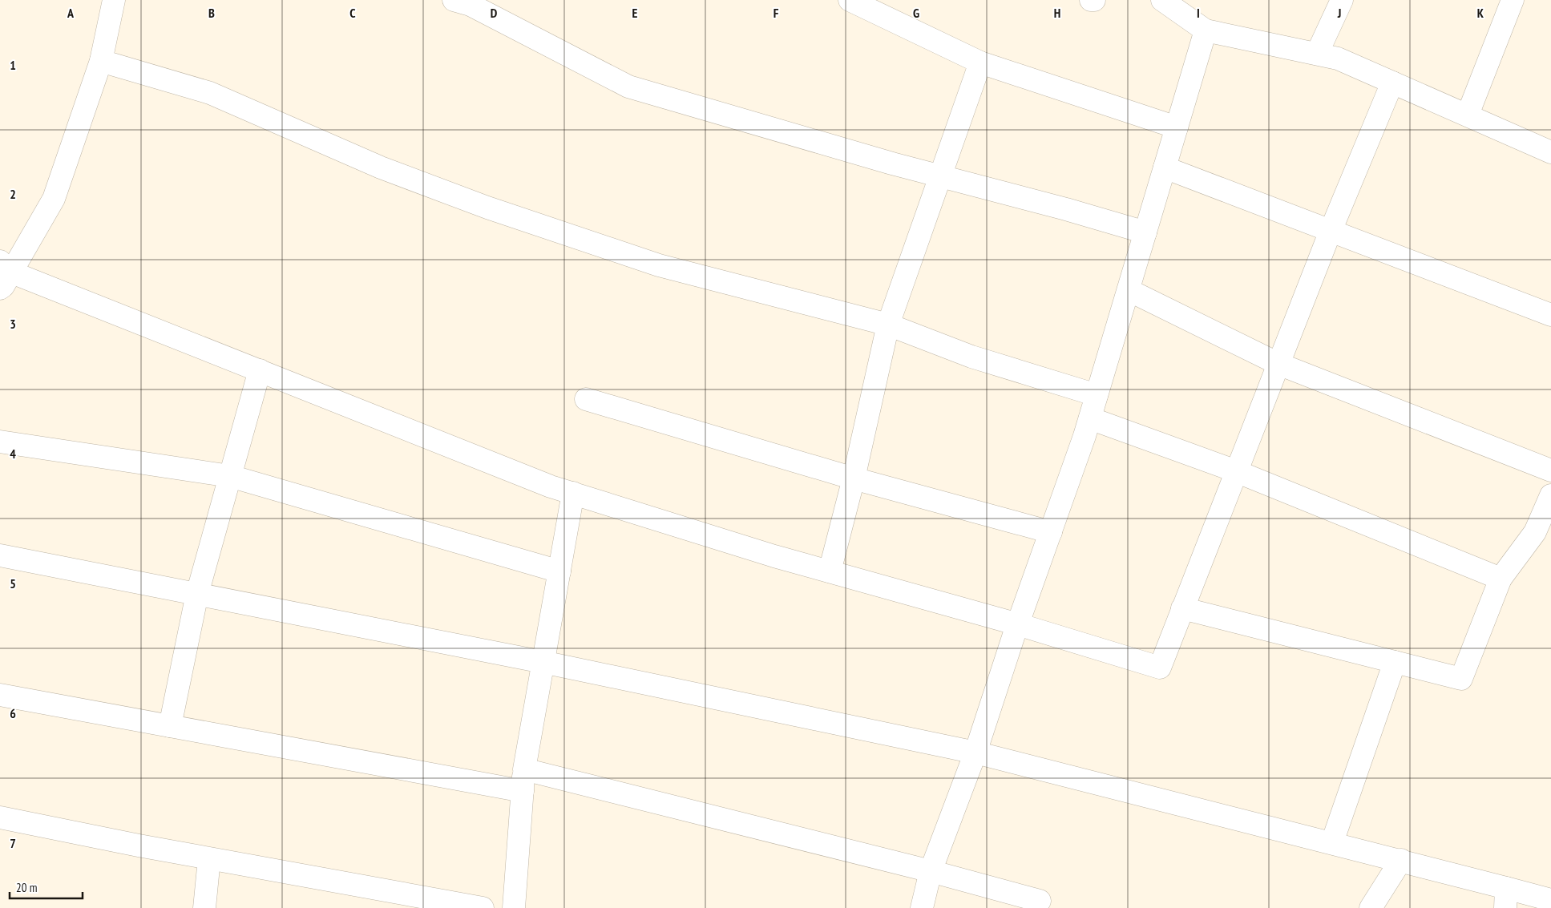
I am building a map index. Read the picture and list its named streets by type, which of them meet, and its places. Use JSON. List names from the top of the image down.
{
  "scale_bar": "20 m",
  "grid": {
    "columns": [
      "A",
      "B",
      "C",
      "D",
      "E",
      "F",
      "G",
      "H",
      "I",
      "J",
      "K"
    ],
    "rows": [
      "1",
      "2",
      "3",
      "4",
      "5",
      "6",
      "7"
    ]
  }
}
